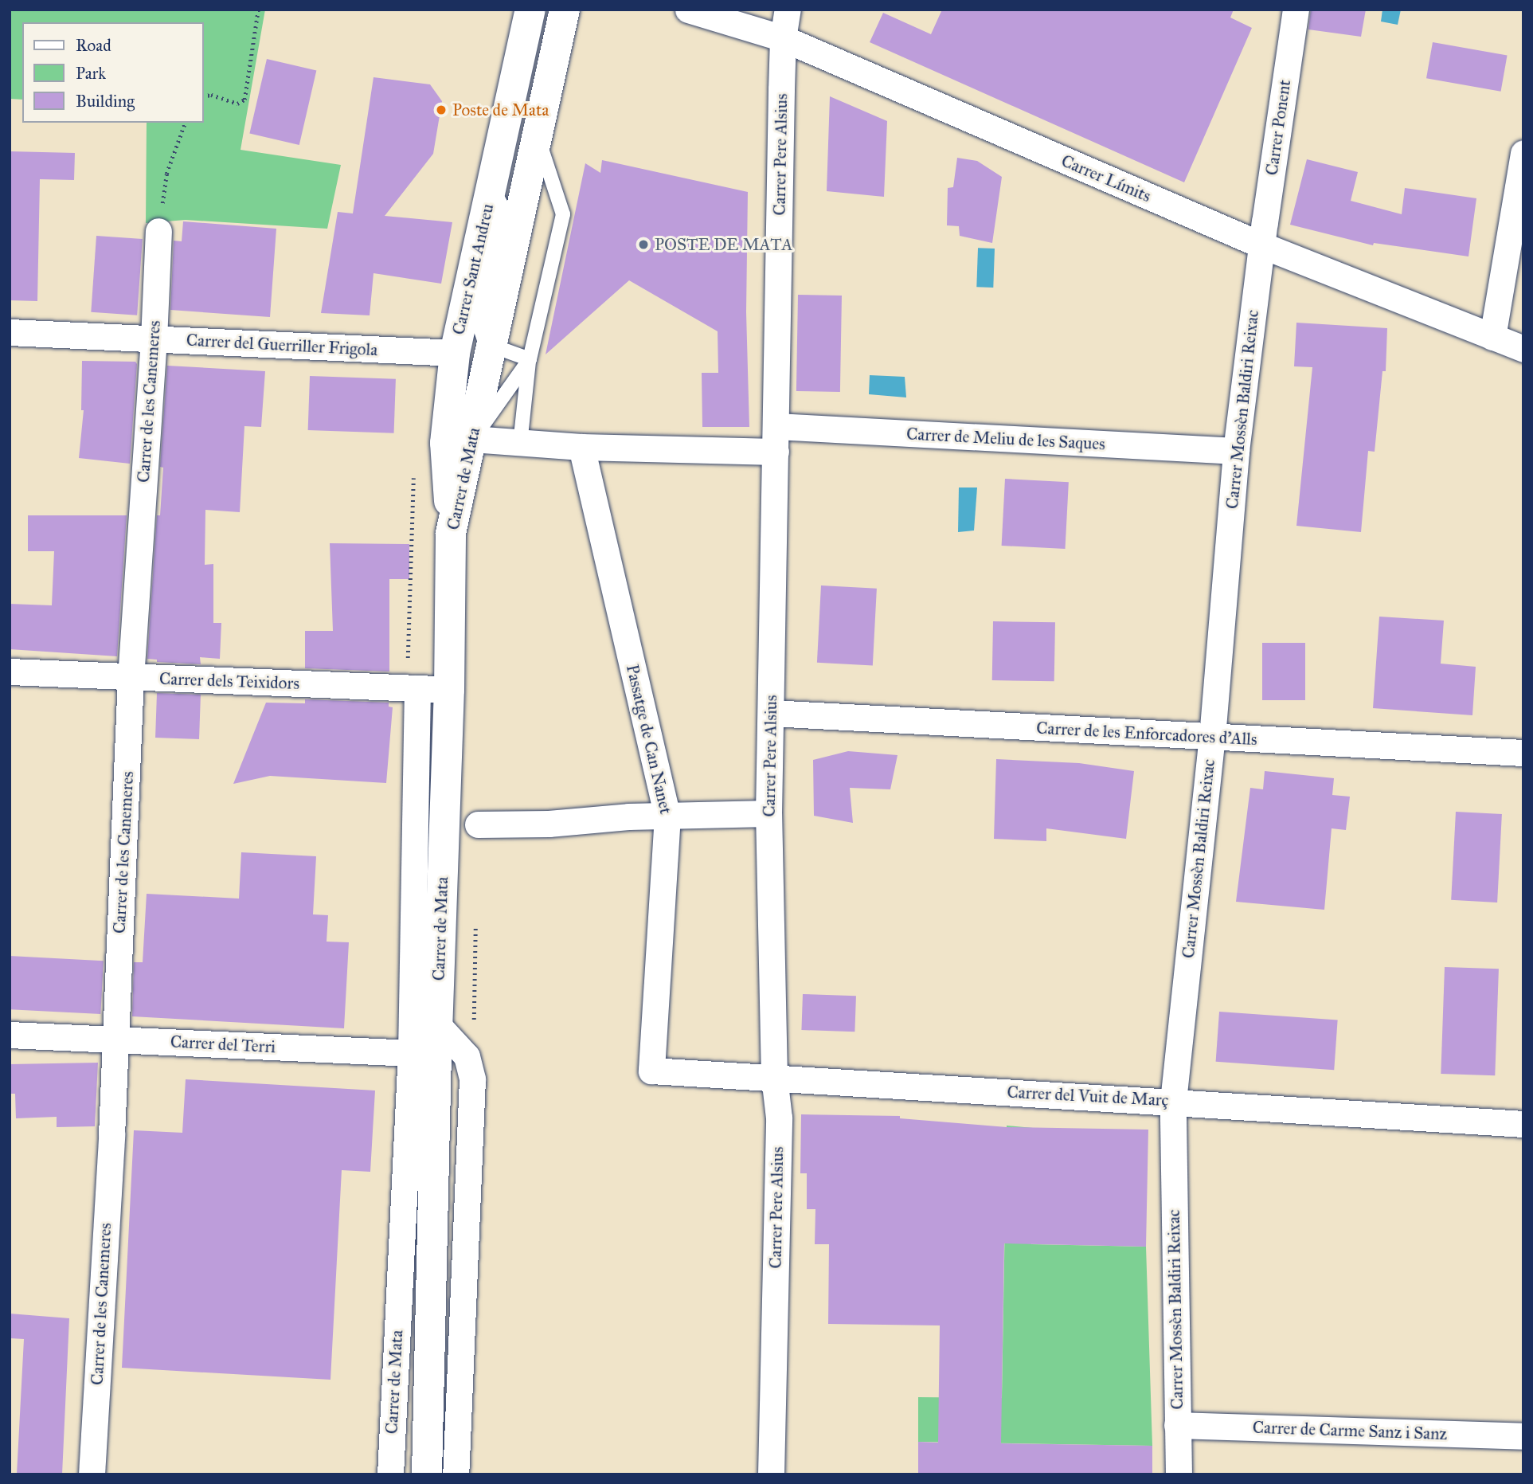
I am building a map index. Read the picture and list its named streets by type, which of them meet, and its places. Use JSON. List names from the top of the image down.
{
  "streets": {
    "main road": ["Carrer Sant Andreu", "Carrer de Mata"],
    "street": [
      "Carrer Ponent",
      "Carrer Pere Alsius",
      "Carrer Límits",
      "Carrer del Guerriller Frigola",
      "Carrer de les Canemeres",
      "Carrer Mossèn Baldiri Reixac",
      "Carrer de Meliu de les Saques",
      "Carrer dels Teixidors",
      "Carrer de les Enforcadores d'Alls",
      "Passatge de Can Nanet",
      "Carrer del Terri",
      "Carrer del Vuit de Març",
      "Carrer de Carme Sanz i Sanz"
    ]
  },
  "crossings": [
    ["Carrer Ponent", "Carrer Límits"],
    ["Carrer Ponent", "Carrer Mossèn Baldiri Reixac"],
    ["Carrer Pere Alsius", "Carrer Límits"],
    ["Carrer Pere Alsius", "Carrer de Meliu de les Saques"],
    ["Carrer Pere Alsius", "Carrer de les Enforcadores d'Alls"],
    ["Carrer Pere Alsius", "Carrer del Vuit de Març"],
    ["Carrer Límits", "Carrer Mossèn Baldiri Reixac"],
    ["Carrer Sant Andreu", "Carrer del Guerriller Frigola"],
    ["Carrer Sant Andreu", "Carrer de Mata"],
    ["Carrer del Guerriller Frigola", "Carrer de les Canemeres"],
    ["Carrer de les Canemeres", "Carrer dels Teixidors"],
    ["Carrer de les Canemeres", "Carrer del Terri"],
    ["Carrer Mossèn Baldiri Reixac", "Carrer de Meliu de les Saques"],
    ["Carrer Mossèn Baldiri Reixac", "Carrer de les Enforcadores d'Alls"],
    ["Carrer Mossèn Baldiri Reixac", "Carrer del Vuit de Març"],
    ["Carrer Mossèn Baldiri Reixac", "Carrer de Carme Sanz i Sanz"],
    ["Carrer de Mata", "Carrer dels Teixidors"],
    ["Carrer de Mata", "Carrer del Terri"],
    ["Passatge de Can Nanet", "Carrer del Vuit de Març"]
  ],
  "places": ["Poste de Mata", "POSTE DE MATA"],
  "legend": ["Road", "Park", "Building"]
}
